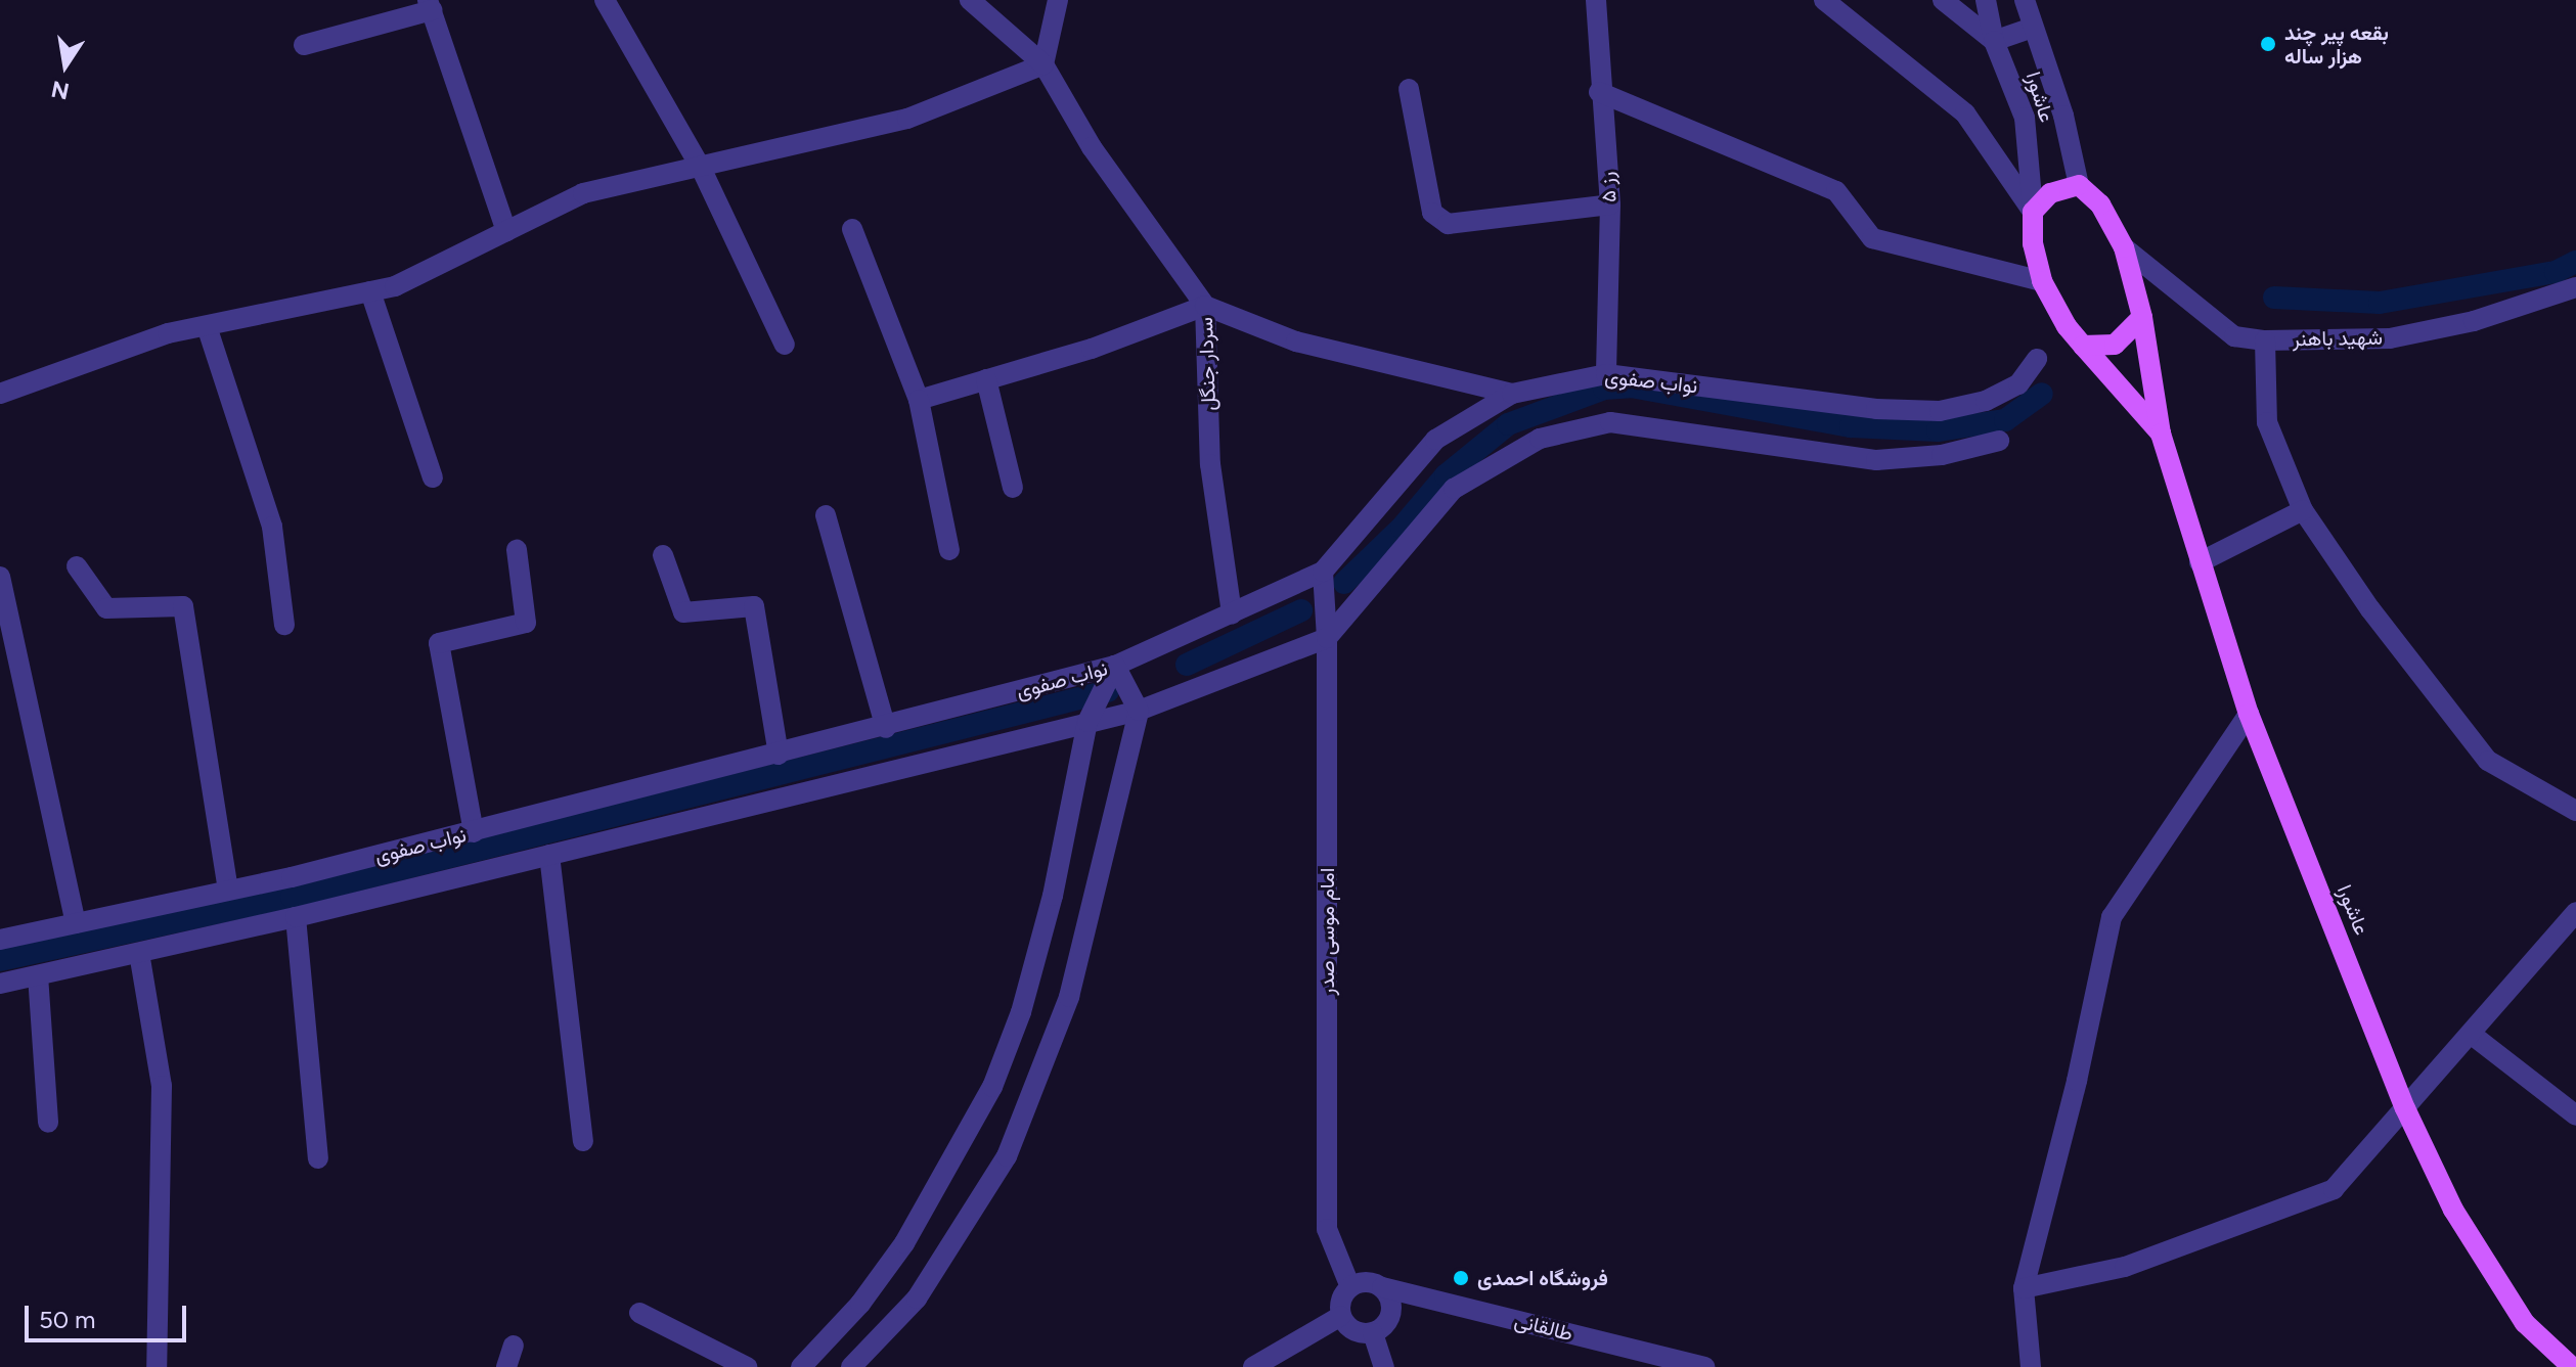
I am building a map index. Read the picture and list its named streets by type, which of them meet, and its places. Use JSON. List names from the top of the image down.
{
  "streets": {
    "main road": ["عاشورا"],
    "street": [
      "رز ۵",
      "شهید باهنر",
      "سردار جنگل",
      "نواب صفوی",
      "امام موسی صدر",
      "طالقانی"
    ]
  },
  "crossings": [
    ["عاشورا", "شهید باهنر"],
    ["رز ۵", "نواب صفوی"],
    ["سردار جنگل", "نواب صفوی"],
    ["نواب صفوی", "امام موسی صدر"],
    ["امام موسی صدر", "طالقانی"]
  ],
  "places": ["بقعه پیر چند هزار ساله", "فروشگاه احمدی"],
  "scale_bar": "50 m",
  "north": "bottom"
}
